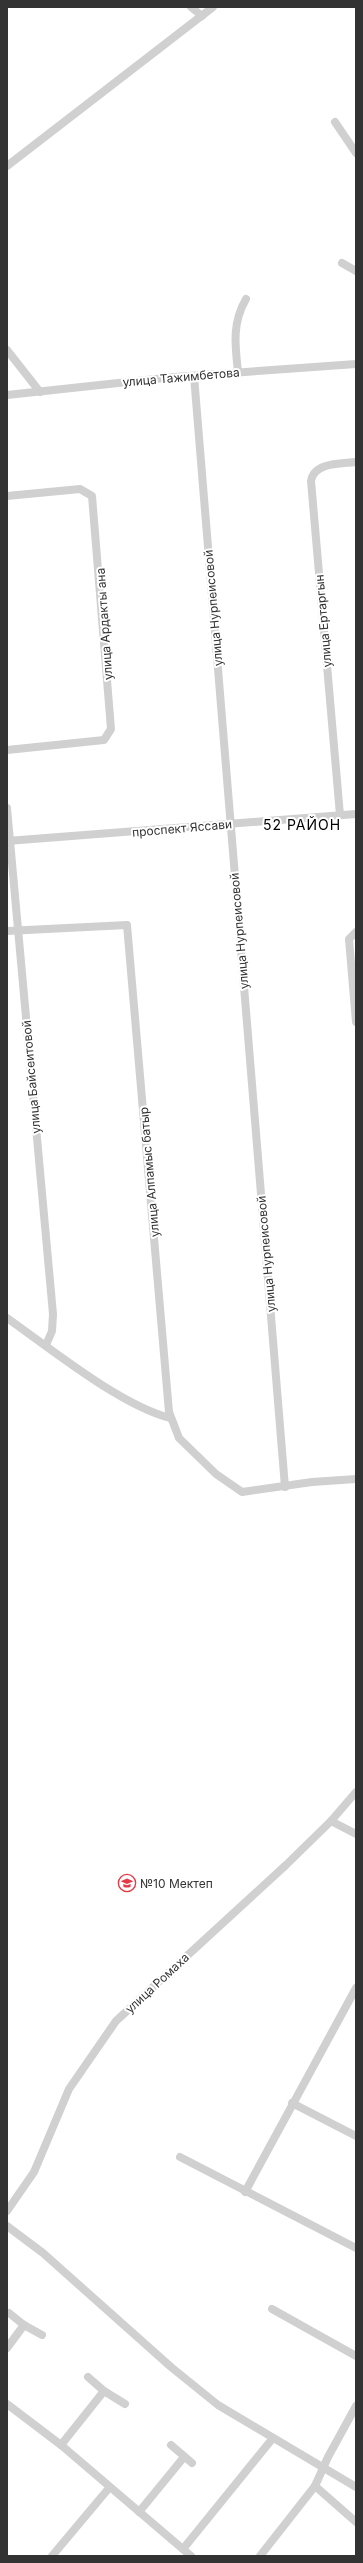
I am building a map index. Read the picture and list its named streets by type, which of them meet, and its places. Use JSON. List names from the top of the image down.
{
  "streets": {
    "street": [
      "улица Тажимбетова",
      "улица Нурпеисовой",
      "улица Ертаргын",
      "улица Ардакты ана",
      "проспект Яссави",
      "улица Байсеитовой",
      "улица Алпамыс батыр",
      "улица Ромаха"
    ]
  },
  "crossings": [
    ["улица Тажимбетова", "улица Нурпеисовой"],
    ["улица Нурпеисовой", "проспект Яссави"],
    ["улица Нурпеисовой", "улица Алпамыс батыр"],
    ["улица Ертаргын", "проспект Яссави"],
    ["проспект Яссави", "улица Байсеитовой"],
    ["улица Байсеитовой", "улица Алпамыс батыр"]
  ],
  "districts": ["52 РАЙОН"],
  "places": {
    "school or university": ["№10 Мектеп"]
  }
}
